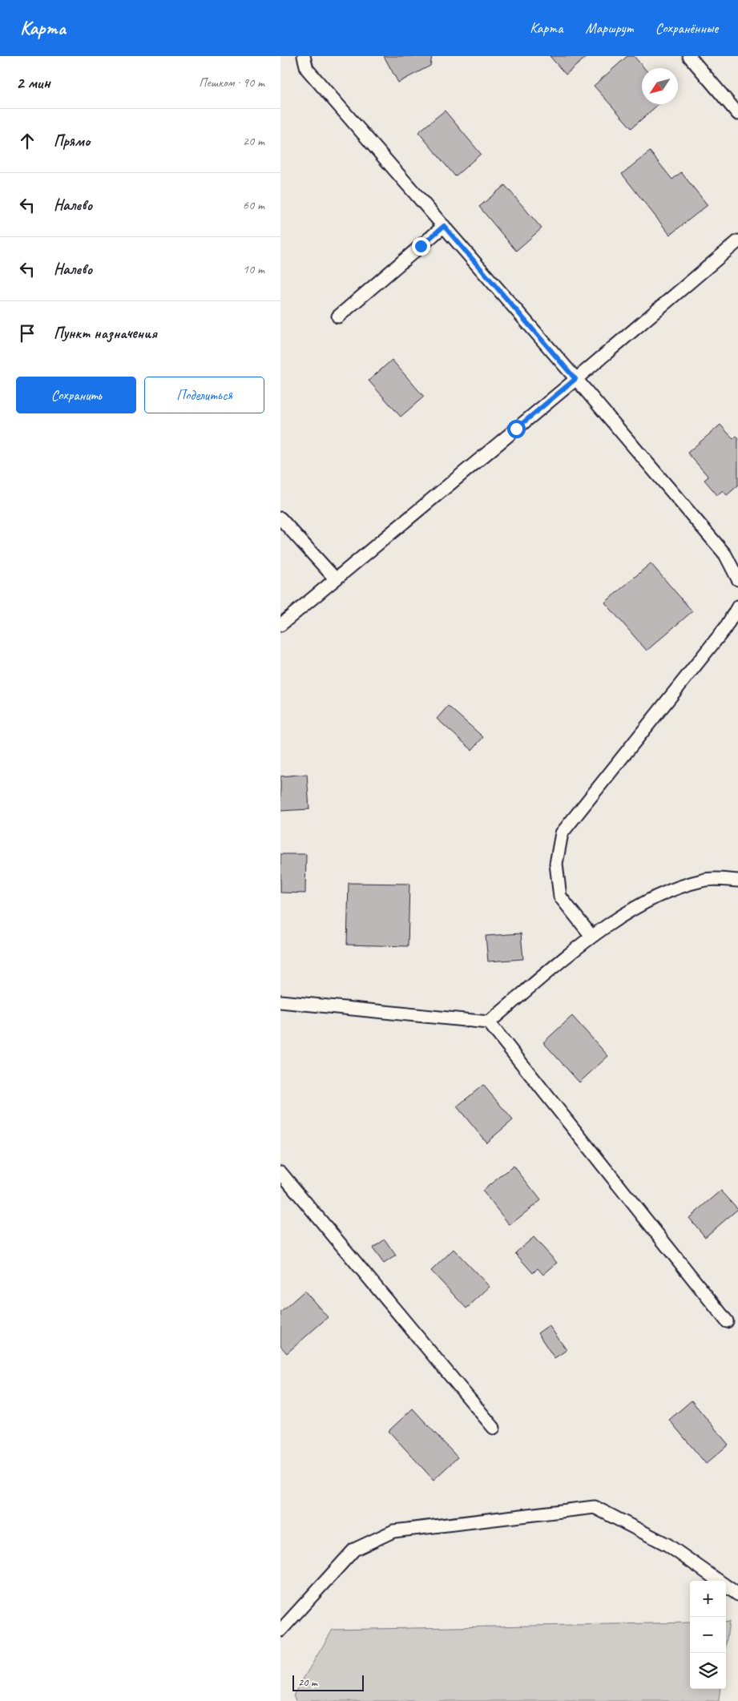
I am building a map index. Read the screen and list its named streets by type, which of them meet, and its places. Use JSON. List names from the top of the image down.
{
  "scale_bar": "20 m",
  "north": "bottom left",
  "page": {
    "header": "Карта",
    "nav": ["Карта", "Маршрут", "Сохранённые"],
    "heading": ["2 мин", "Пешком · 90 m"],
    "list": [
      ["Прямо", "20 m"],
      ["Налево", "60 m"],
      ["Налево", "10 m"],
      "Пункт назначения"
    ],
    "buttons": ["Сохранить", "Поделиться"],
    "map_buttons": ["+", "−"],
    "scale": "20 m"
  }
}
